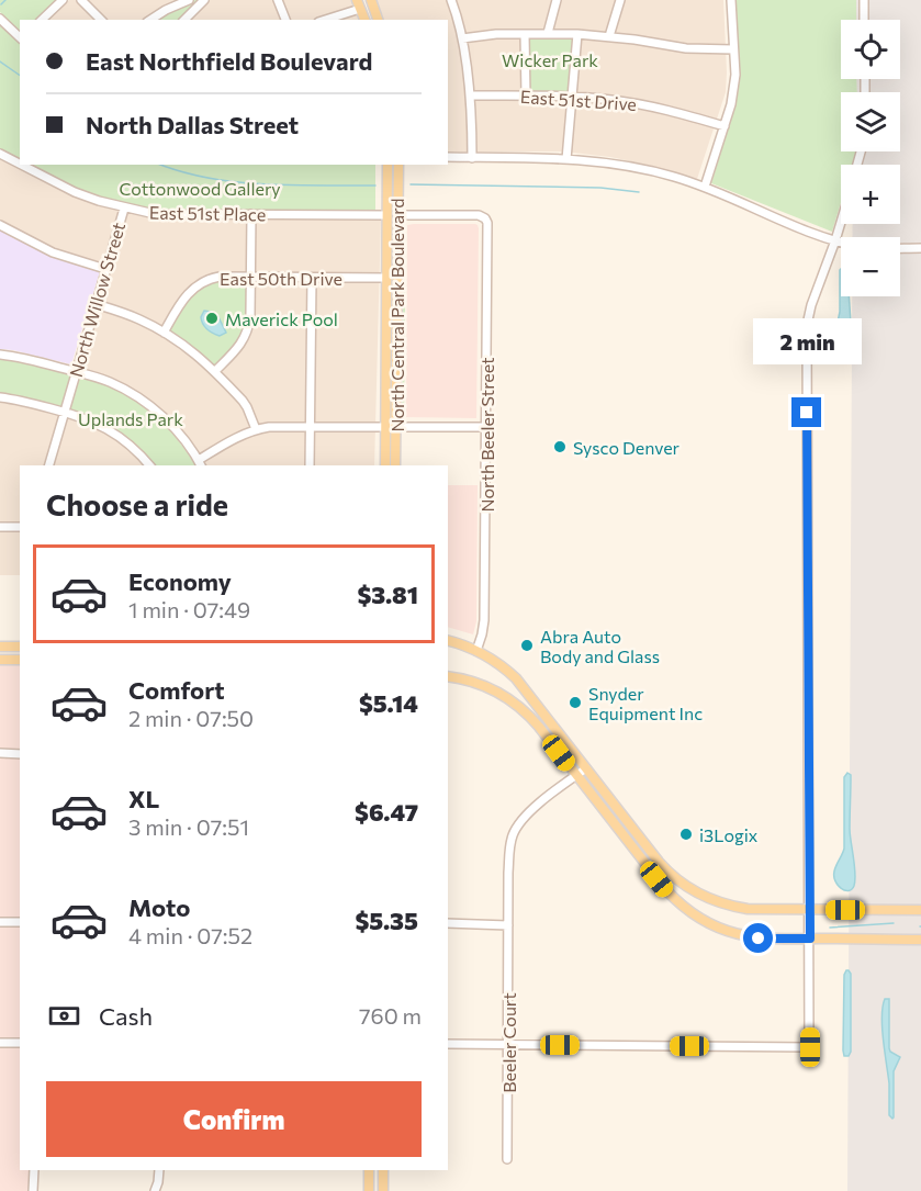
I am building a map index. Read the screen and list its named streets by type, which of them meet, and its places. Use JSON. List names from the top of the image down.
{
  "streets": {
    "main road": ["North Central Park Boulevard"],
    "street": [
      "East 51st Drive",
      "East 51st Place",
      "East 50th Drive",
      "North Willow Street",
      "North Beeler Street",
      "Beeler Court"
    ]
  },
  "crossings": [
    ["East 51st Place", "North Willow Street"],
    ["East 51st Place", "North Central Park Boulevard"],
    ["East 51st Place", "North Beeler Street"],
    ["East 50th Drive", "North Central Park Boulevard"]
  ],
  "parks": ["Wicker Park", "Cottonwood Gallery", "Uplands Park"],
  "places": [
    "Maverick Pool",
    "Sysco Denver",
    "Abra Auto Body and Glass",
    "Snyder Equipment Inc",
    "i3Logix"
  ],
  "page": {
    "map_buttons": ["+", "−"],
    "banner": ["East Northfield Boulevard", "North Dallas Street"],
    "bubble": "2 min",
    "heading": "Choose a ride",
    "list": [
      {
        "name": "Economy",
        "note": "1 min · 07:49",
        "value": "$3.81"
      },
      {
        "name": "Comfort",
        "note": "2 min · 07:50",
        "value": "$5.14"
      },
      {
        "name": "XL",
        "note": "3 min · 07:51",
        "value": "$6.47"
      },
      {
        "name": "Moto",
        "note": "4 min · 07:52",
        "value": "$5.35"
      }
    ],
    "pay": ["Cash", "760 m"],
    "buttons": "Confirm"
  }
}
